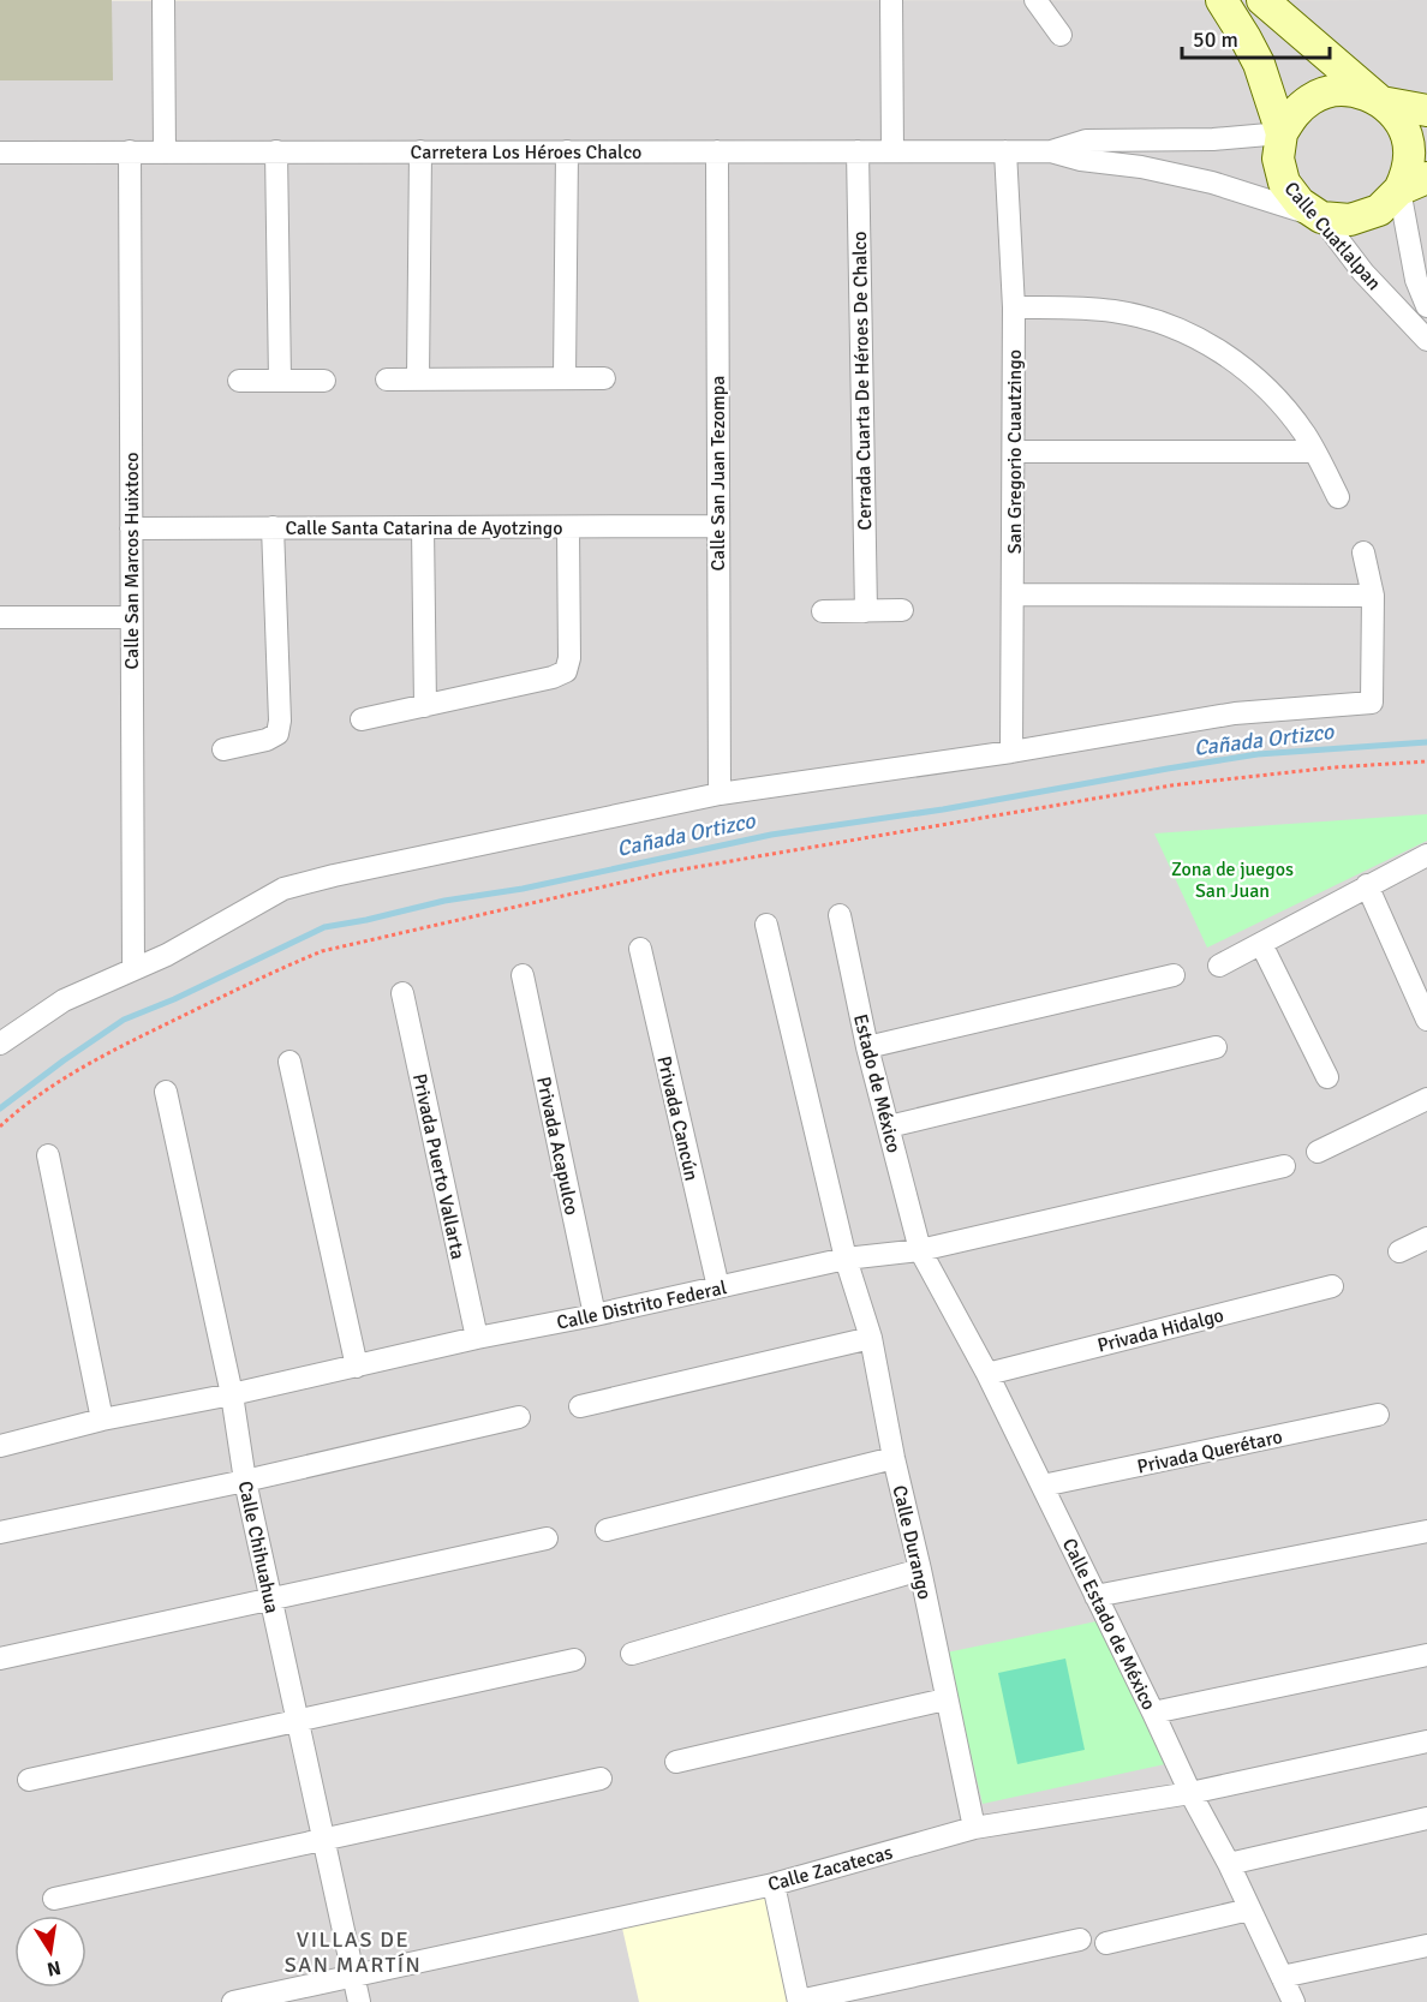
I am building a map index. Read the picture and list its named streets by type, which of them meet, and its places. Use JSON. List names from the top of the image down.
{
  "streets": {
    "street": [
      "Carretera Los Héroes Chalco",
      "Calle Cuatlalpan",
      "Cerrada Cuarta De Héroes De Chalco",
      "San Gregorio Cuautzingo",
      "Calle San Juan Tezompa",
      "Calle Santa Catarina de Ayotzingo",
      "Calle San Marcos Huixtoco",
      "Estado de México",
      "Privada Cancún",
      "Privada Acapulco",
      "Privada Puerto Vallarta",
      "Calle Distrito Federal",
      "Privada Hidalgo",
      "Privada Querétaro",
      "Calle Durango",
      "Calle Chihuahua",
      "Calle Estado de México",
      "Calle Zacatecas"
    ]
  },
  "crossings": [
    ["Carretera Los Héroes Chalco", "Calle Cuatlalpan"],
    ["Carretera Los Héroes Chalco", "Cerrada Cuarta De Héroes De Chalco"],
    ["Carretera Los Héroes Chalco", "San Gregorio Cuautzingo"],
    ["Carretera Los Héroes Chalco", "Calle San Juan Tezompa"],
    ["Carretera Los Héroes Chalco", "Calle San Marcos Huixtoco"],
    ["Calle San Juan Tezompa", "Calle Santa Catarina de Ayotzingo"],
    ["Calle Santa Catarina de Ayotzingo", "Calle San Marcos Huixtoco"],
    ["Estado de México", "Calle Distrito Federal"],
    ["Estado de México", "Calle Estado de México"],
    ["Privada Cancún", "Calle Distrito Federal"],
    ["Privada Acapulco", "Calle Distrito Federal"],
    ["Privada Puerto Vallarta", "Calle Distrito Federal"],
    ["Calle Distrito Federal", "Calle Durango"],
    ["Calle Distrito Federal", "Calle Chihuahua"],
    ["Calle Distrito Federal", "Calle Estado de México"],
    ["Privada Hidalgo", "Calle Estado de México"],
    ["Privada Querétaro", "Calle Estado de México"],
    ["Calle Durango", "Calle Zacatecas"],
    ["Calle Chihuahua", "Calle Zacatecas"],
    ["Calle Estado de México", "Calle Zacatecas"]
  ],
  "districts": ["VILLAS DE SAN MARTÍN"],
  "water": ["Cañada Ortizco"],
  "parks": ["Zona de juegos San Juan"],
  "scale_bar": "50 m",
  "north": "bottom"
}
